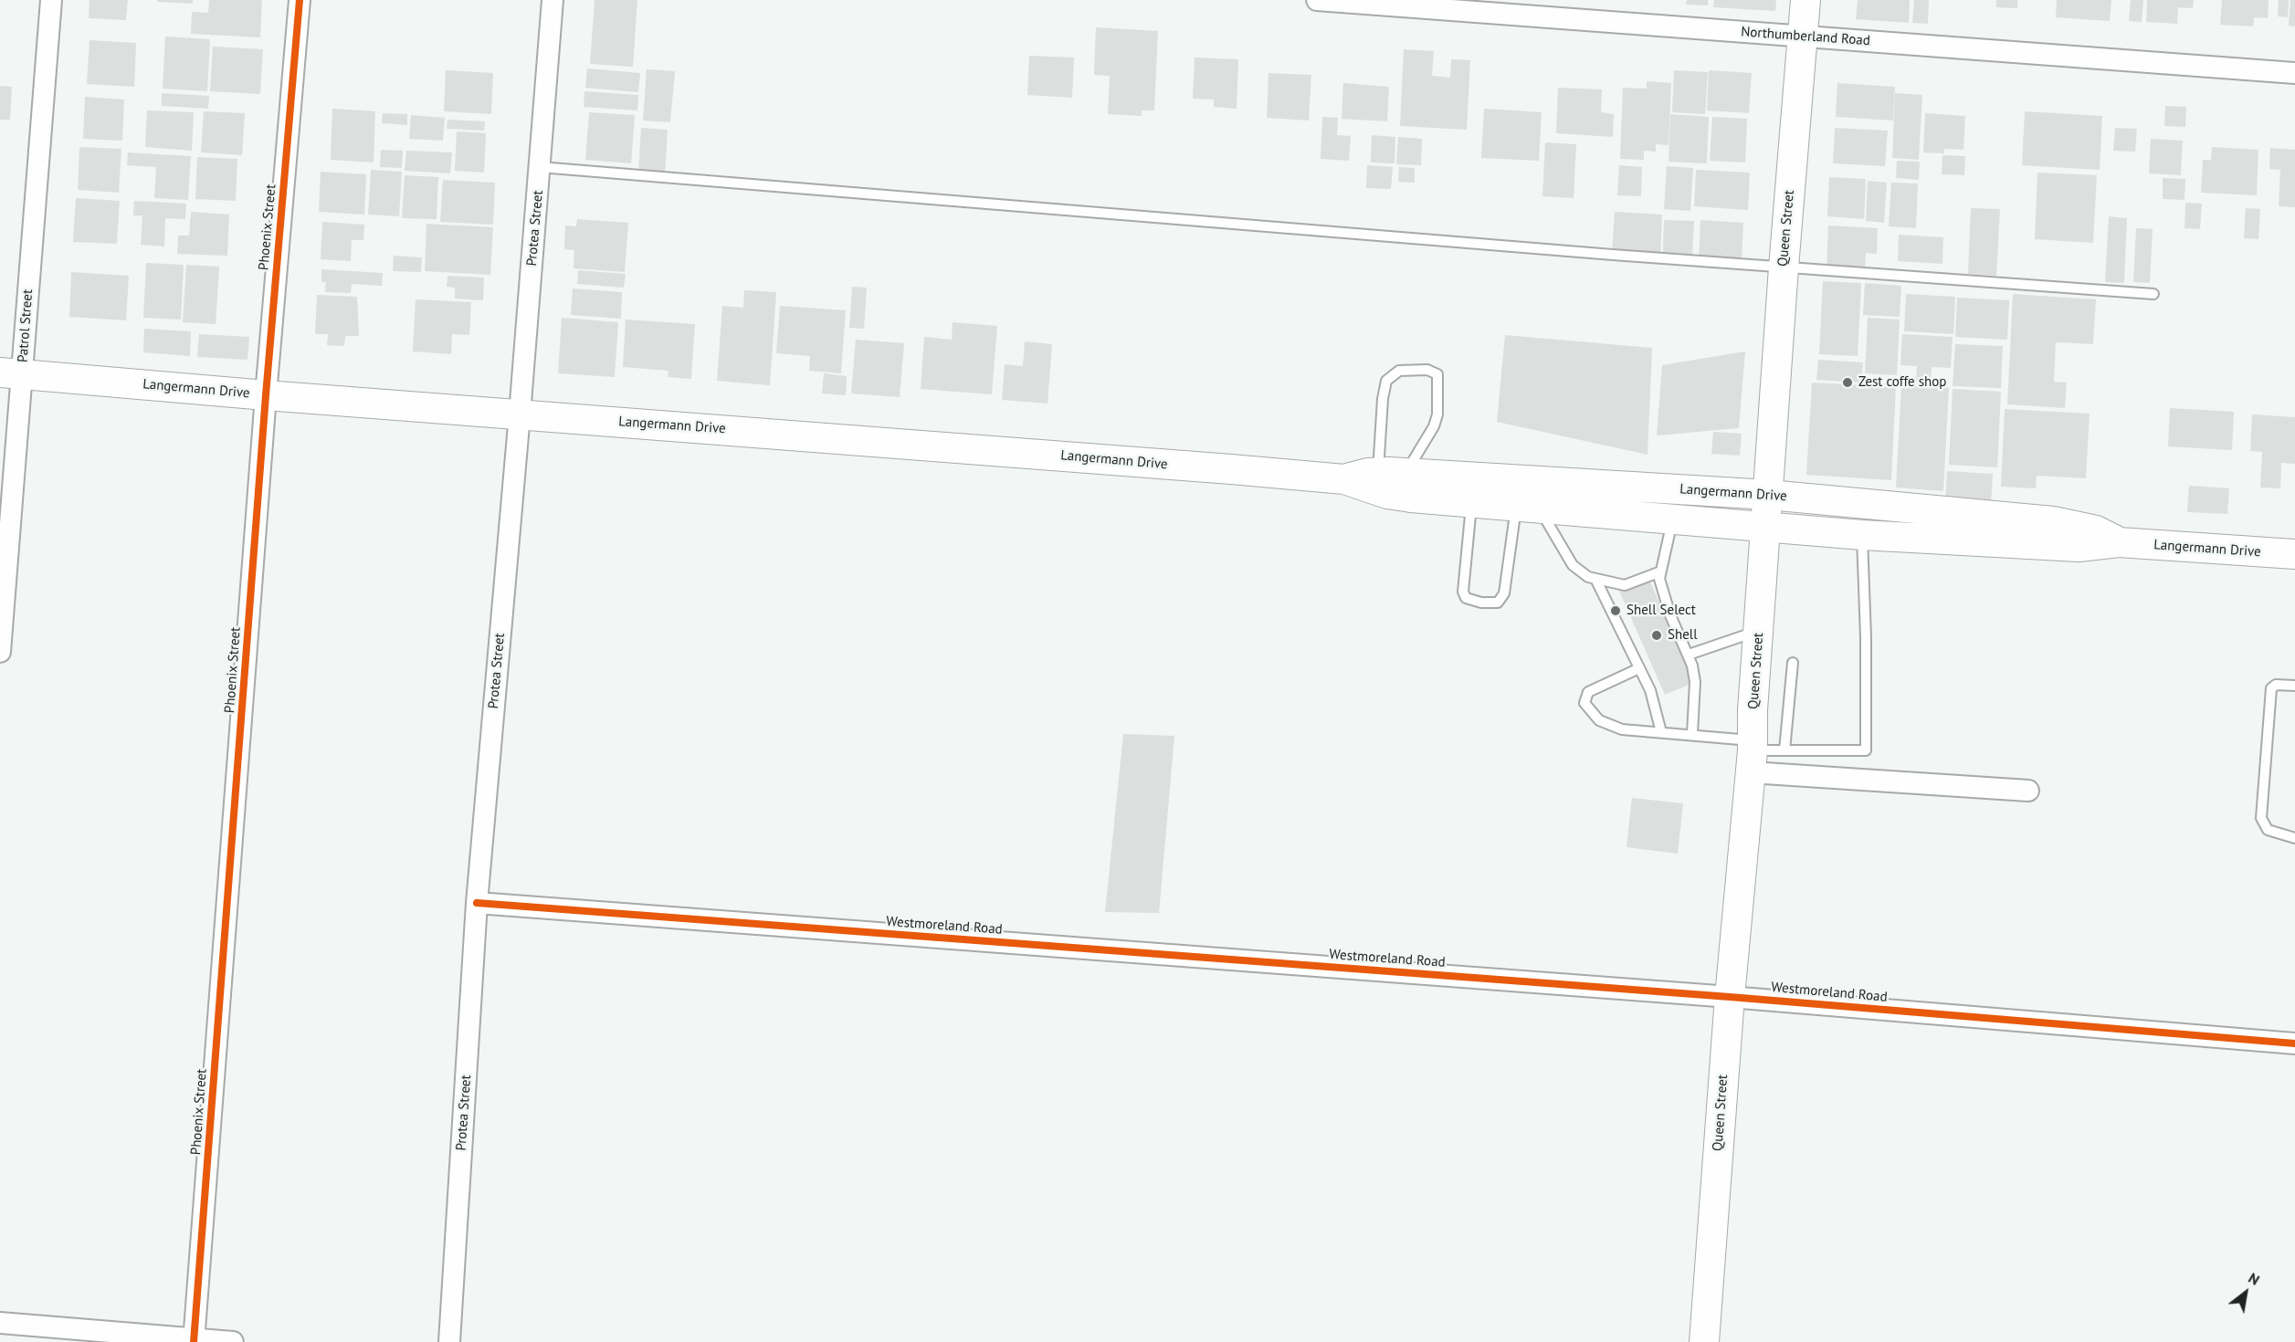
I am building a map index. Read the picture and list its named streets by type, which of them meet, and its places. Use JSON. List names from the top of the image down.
{
  "streets": {
    "main road": ["Queen Street", "Langermann Drive"],
    "street": [
      "Northumberland Road",
      "Phoenix Street",
      "Protea Street",
      "Patrol Street",
      "Westmoreland Road"
    ]
  },
  "crossings": [
    ["Northumberland Road", "Queen Street"],
    ["Phoenix Street", "Langermann Drive"],
    ["Protea Street", "Langermann Drive"],
    ["Protea Street", "Westmoreland Road"],
    ["Queen Street", "Langermann Drive"],
    ["Queen Street", "Westmoreland Road"],
    ["Patrol Street", "Langermann Drive"]
  ],
  "places": ["Zest coffe shop", "Shell Select", "Shell"],
  "north": "top right"
}
